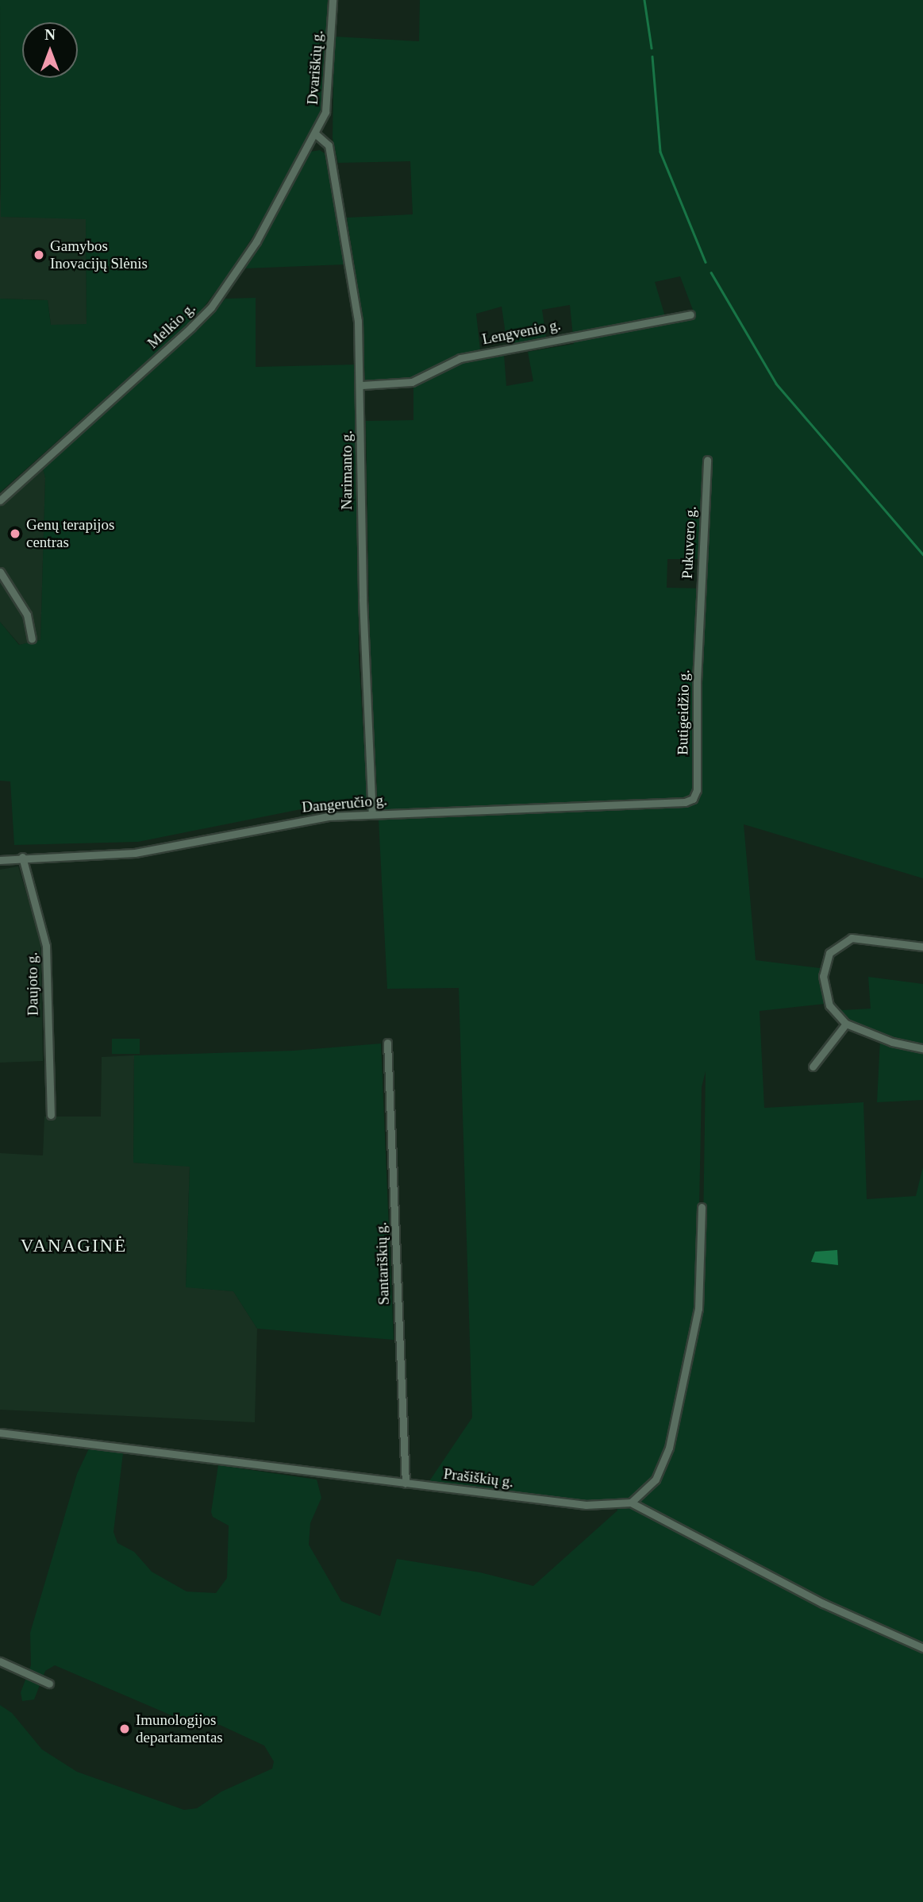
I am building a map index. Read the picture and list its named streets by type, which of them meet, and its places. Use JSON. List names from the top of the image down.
{
  "streets": {
    "street": [
      "Dvariškių g.",
      "Melkio g.",
      "Lengvenio g.",
      "Narimanto g.",
      "Pukuvero g.",
      "Butigeidžio g.",
      "Dangeručio g.",
      "Daujoto g.",
      "Santariškių g.",
      "Prašiškių g."
    ]
  },
  "crossings": [
    ["Dvariškių g.", "Melkio g."],
    ["Dvariškių g.", "Narimanto g."],
    ["Melkio g.", "Narimanto g."],
    ["Lengvenio g.", "Narimanto g."],
    ["Narimanto g.", "Dangeručio g."],
    ["Pukuvero g.", "Butigeidžio g."],
    ["Butigeidžio g.", "Dangeručio g."],
    ["Dangeručio g.", "Daujoto g."],
    ["Santariškių g.", "Prašiškių g."]
  ],
  "districts": ["VANAGINĖ"],
  "places": ["Gamybos Inovacijų Slėnis", "Genų terapijos centras", "Imunologijos departamentas"],
  "north": "top"
}
